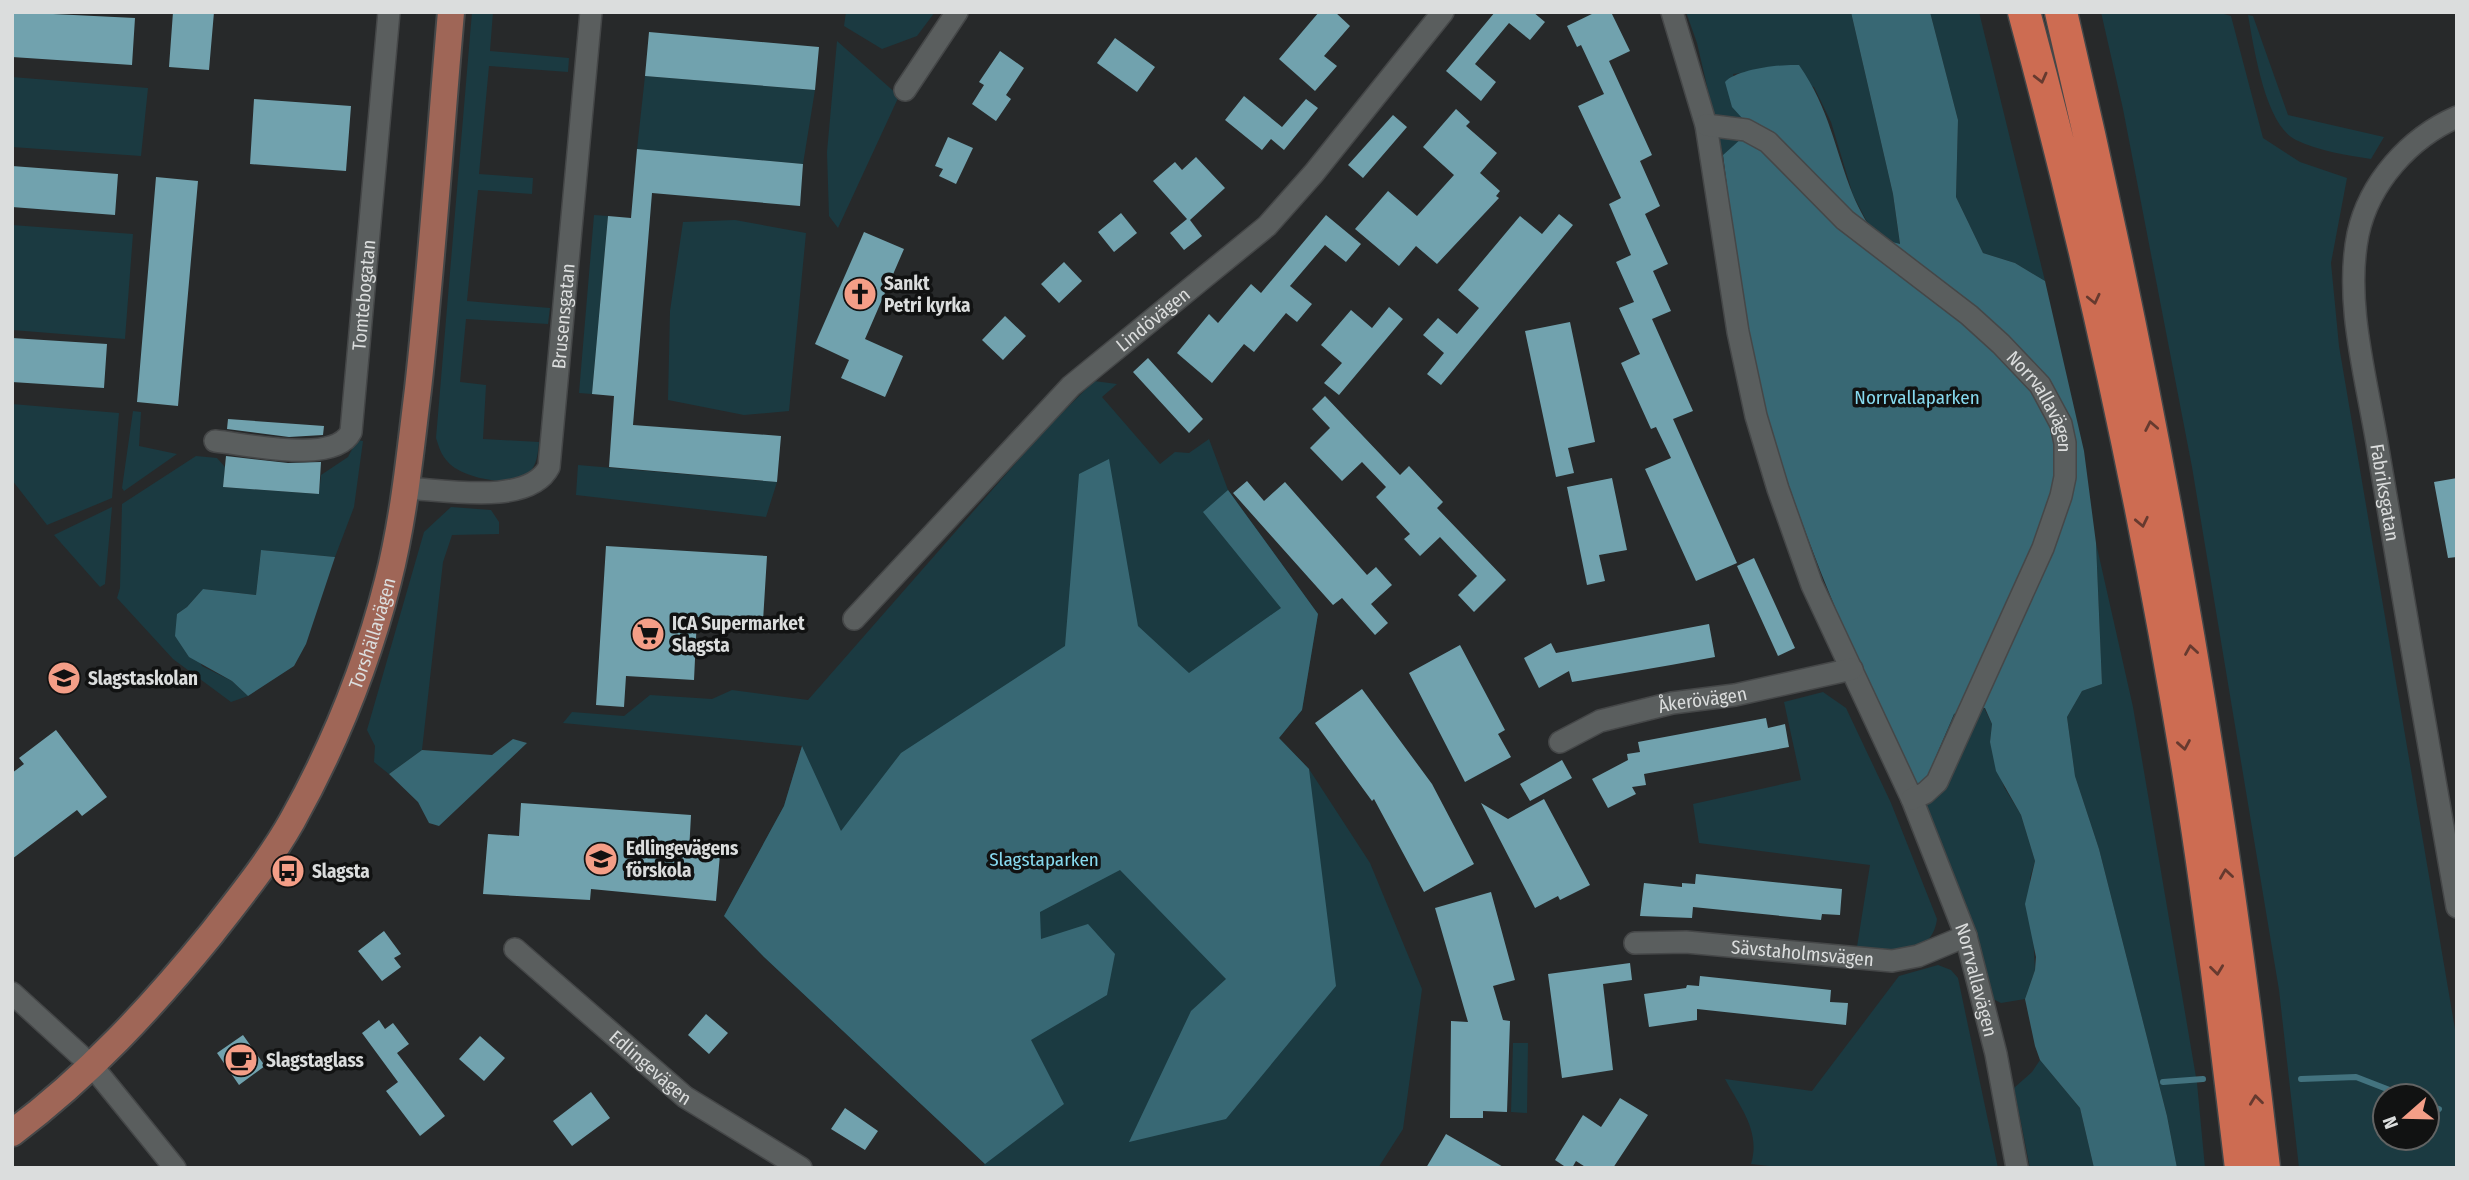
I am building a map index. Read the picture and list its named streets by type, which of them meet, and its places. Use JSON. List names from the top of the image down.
{
  "streets": {
    "main road": ["Torshällavägen"],
    "street": [
      "Tomtebogatan",
      "Brusensgatan",
      "Lindövägen",
      "Norrvallavägen",
      "Fabriksgatan",
      "Åkerövägen",
      "Sävstaholmsvägen",
      "Edlingevägen"
    ]
  },
  "crossings": [
    ["Brusensgatan", "Torshällavägen"],
    ["Norrvallavägen", "Åkerövägen"],
    ["Norrvallavägen", "Sävstaholmsvägen"]
  ],
  "parks": ["Norrvallaparken", "Slagstaparken"],
  "places": {
    "church": ["Sankt Petri kyrka"],
    "supermarket": ["ICA Supermarket Slagsta"],
    "school or university": ["Slagstaskolan", "Edlingevägens förskola"],
    "bus stop": ["Slagsta"],
    "cafe": ["Slagstaglass"]
  },
  "north": "left"
}
